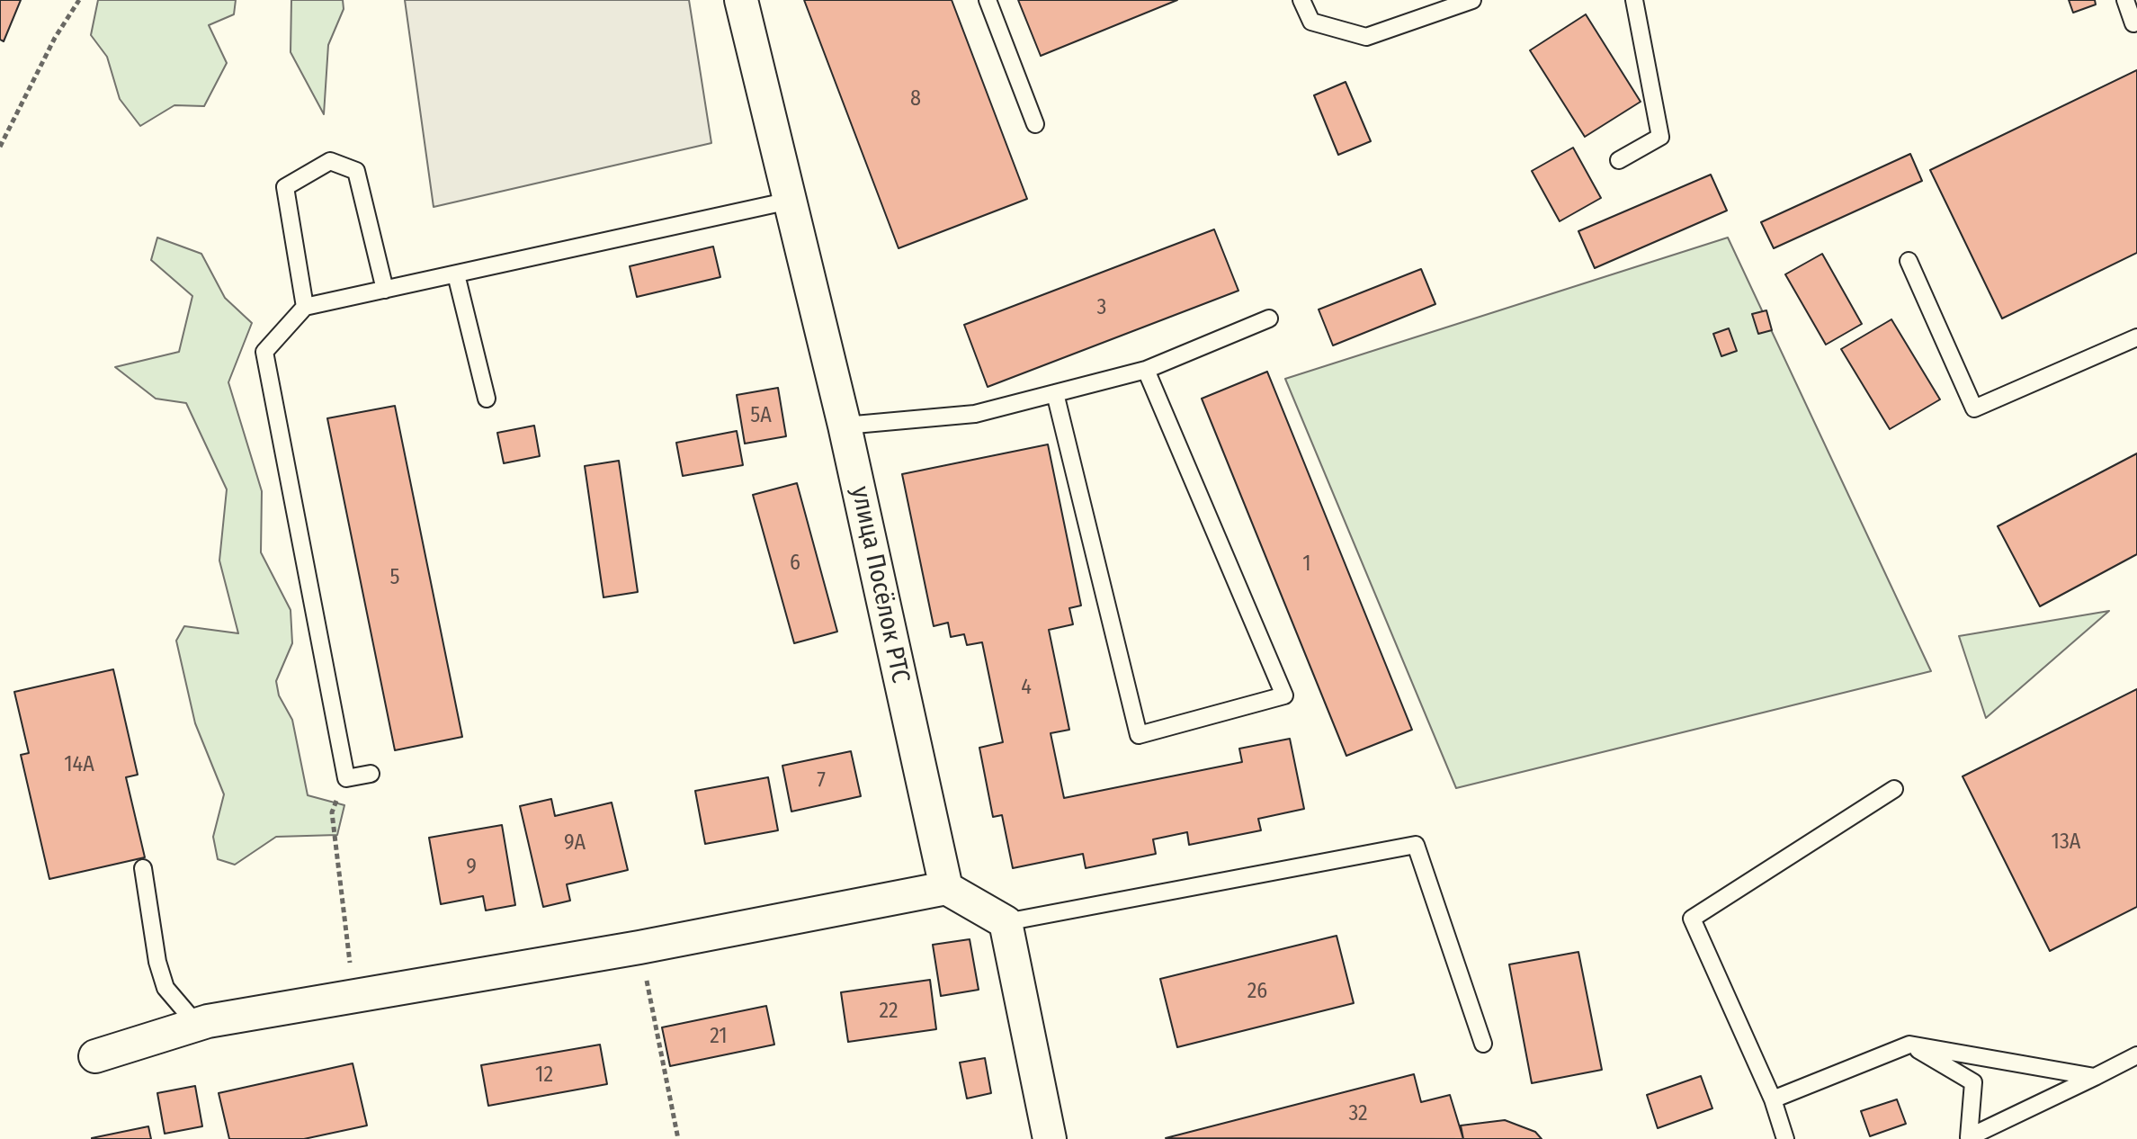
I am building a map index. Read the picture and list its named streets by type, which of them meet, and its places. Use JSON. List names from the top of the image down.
{
  "streets": {
    "street": ["улица Посёлок РТС"]
  },
  "house_numbers": [
    "8",
    "3",
    "5А",
    "6",
    "1",
    "5",
    "4",
    "14А",
    "7",
    "13А",
    "9А",
    "9",
    "26",
    "22",
    "21",
    "12",
    "32"
  ]
}
